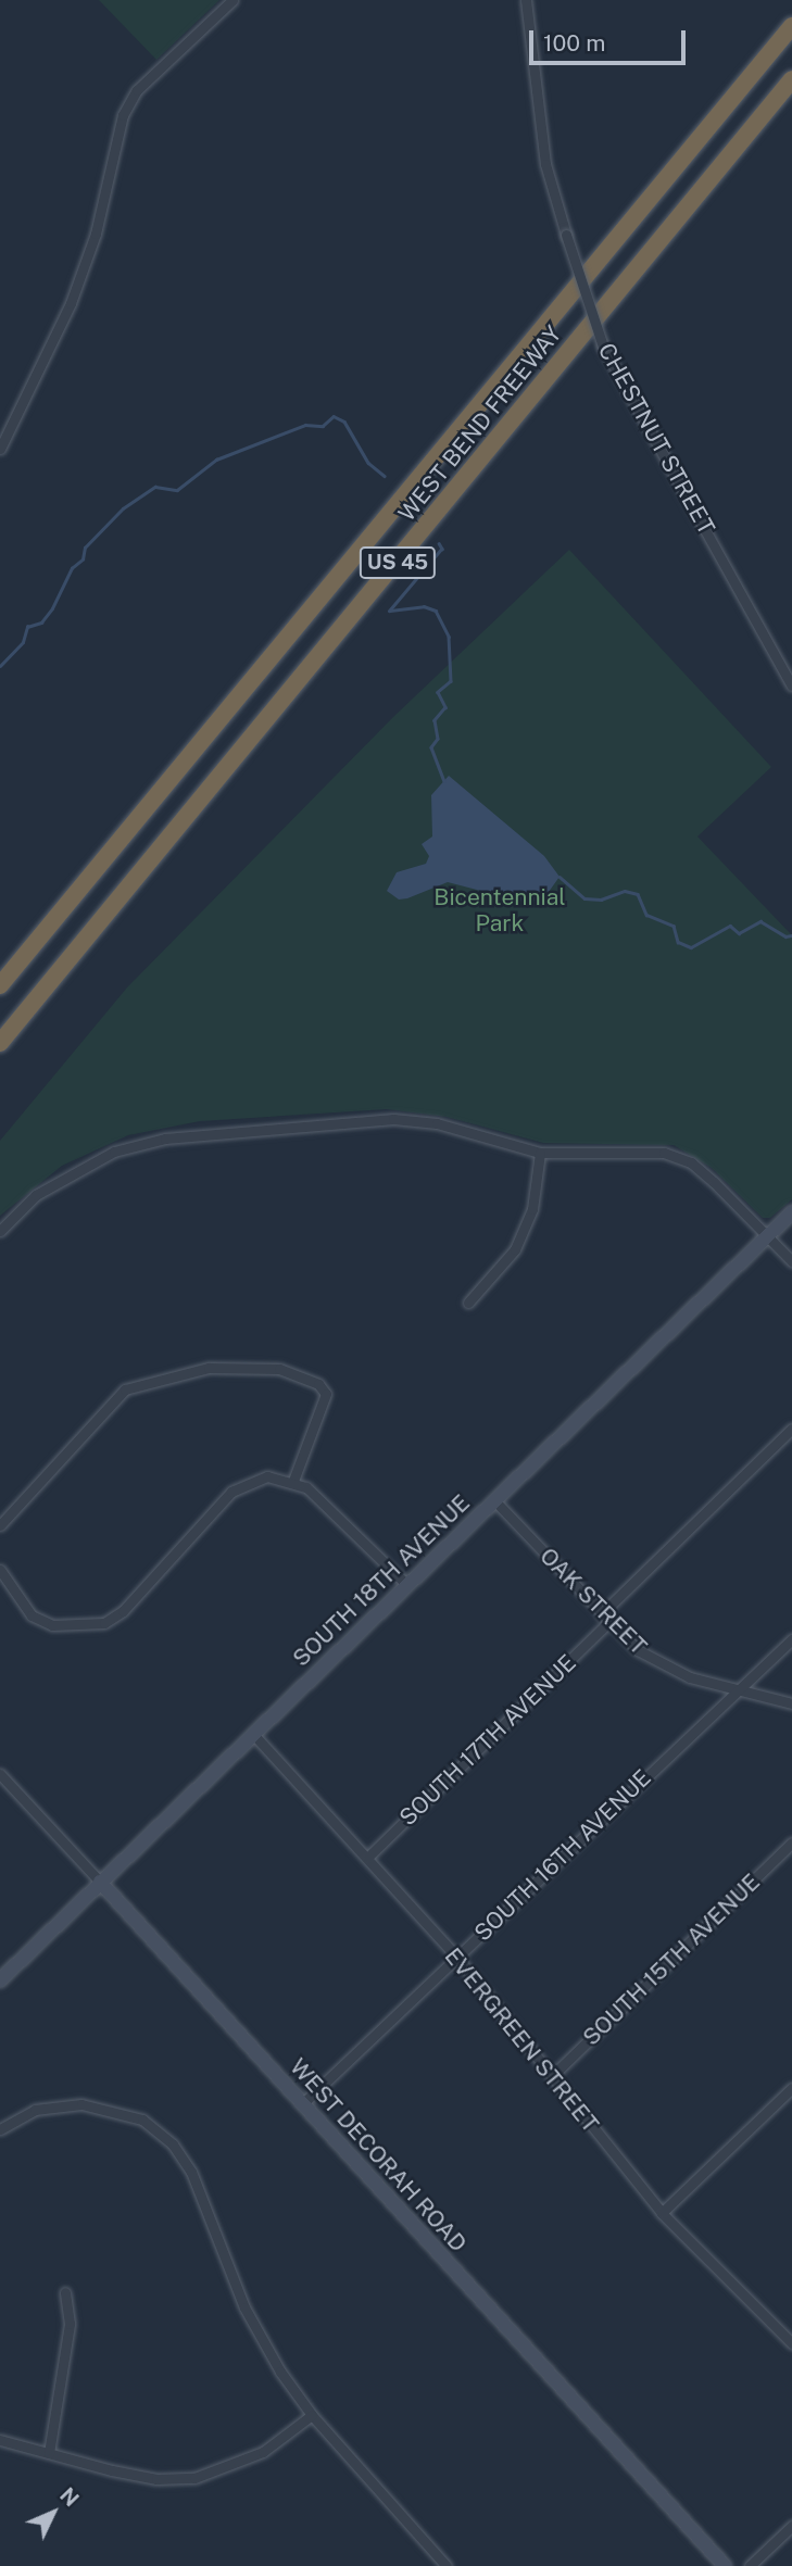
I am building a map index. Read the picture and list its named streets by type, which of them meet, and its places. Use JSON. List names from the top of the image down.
{
  "streets": {
    "highway": ["WEST BEND FREEWAY", "US 45"],
    "street": [
      "CHESTNUT STREET",
      "SOUTH 18TH AVENUE",
      "OAK STREET",
      "SOUTH 17TH AVENUE",
      "SOUTH 16TH AVENUE",
      "SOUTH 15TH AVENUE",
      "EVERGREEN STREET",
      "WEST DECORAH ROAD"
    ]
  },
  "crossings": [
    ["SOUTH 18TH AVENUE", "OAK STREET"],
    ["SOUTH 18TH AVENUE", "EVERGREEN STREET"],
    ["SOUTH 18TH AVENUE", "WEST DECORAH ROAD"],
    ["OAK STREET", "SOUTH 17TH AVENUE"],
    ["OAK STREET", "SOUTH 16TH AVENUE"],
    ["SOUTH 17TH AVENUE", "EVERGREEN STREET"],
    ["SOUTH 16TH AVENUE", "EVERGREEN STREET"],
    ["SOUTH 16TH AVENUE", "WEST DECORAH ROAD"],
    ["SOUTH 15TH AVENUE", "EVERGREEN STREET"]
  ],
  "parks": ["Bicentennial Park"],
  "scale_bar": "100 m",
  "north": "top right"
}
